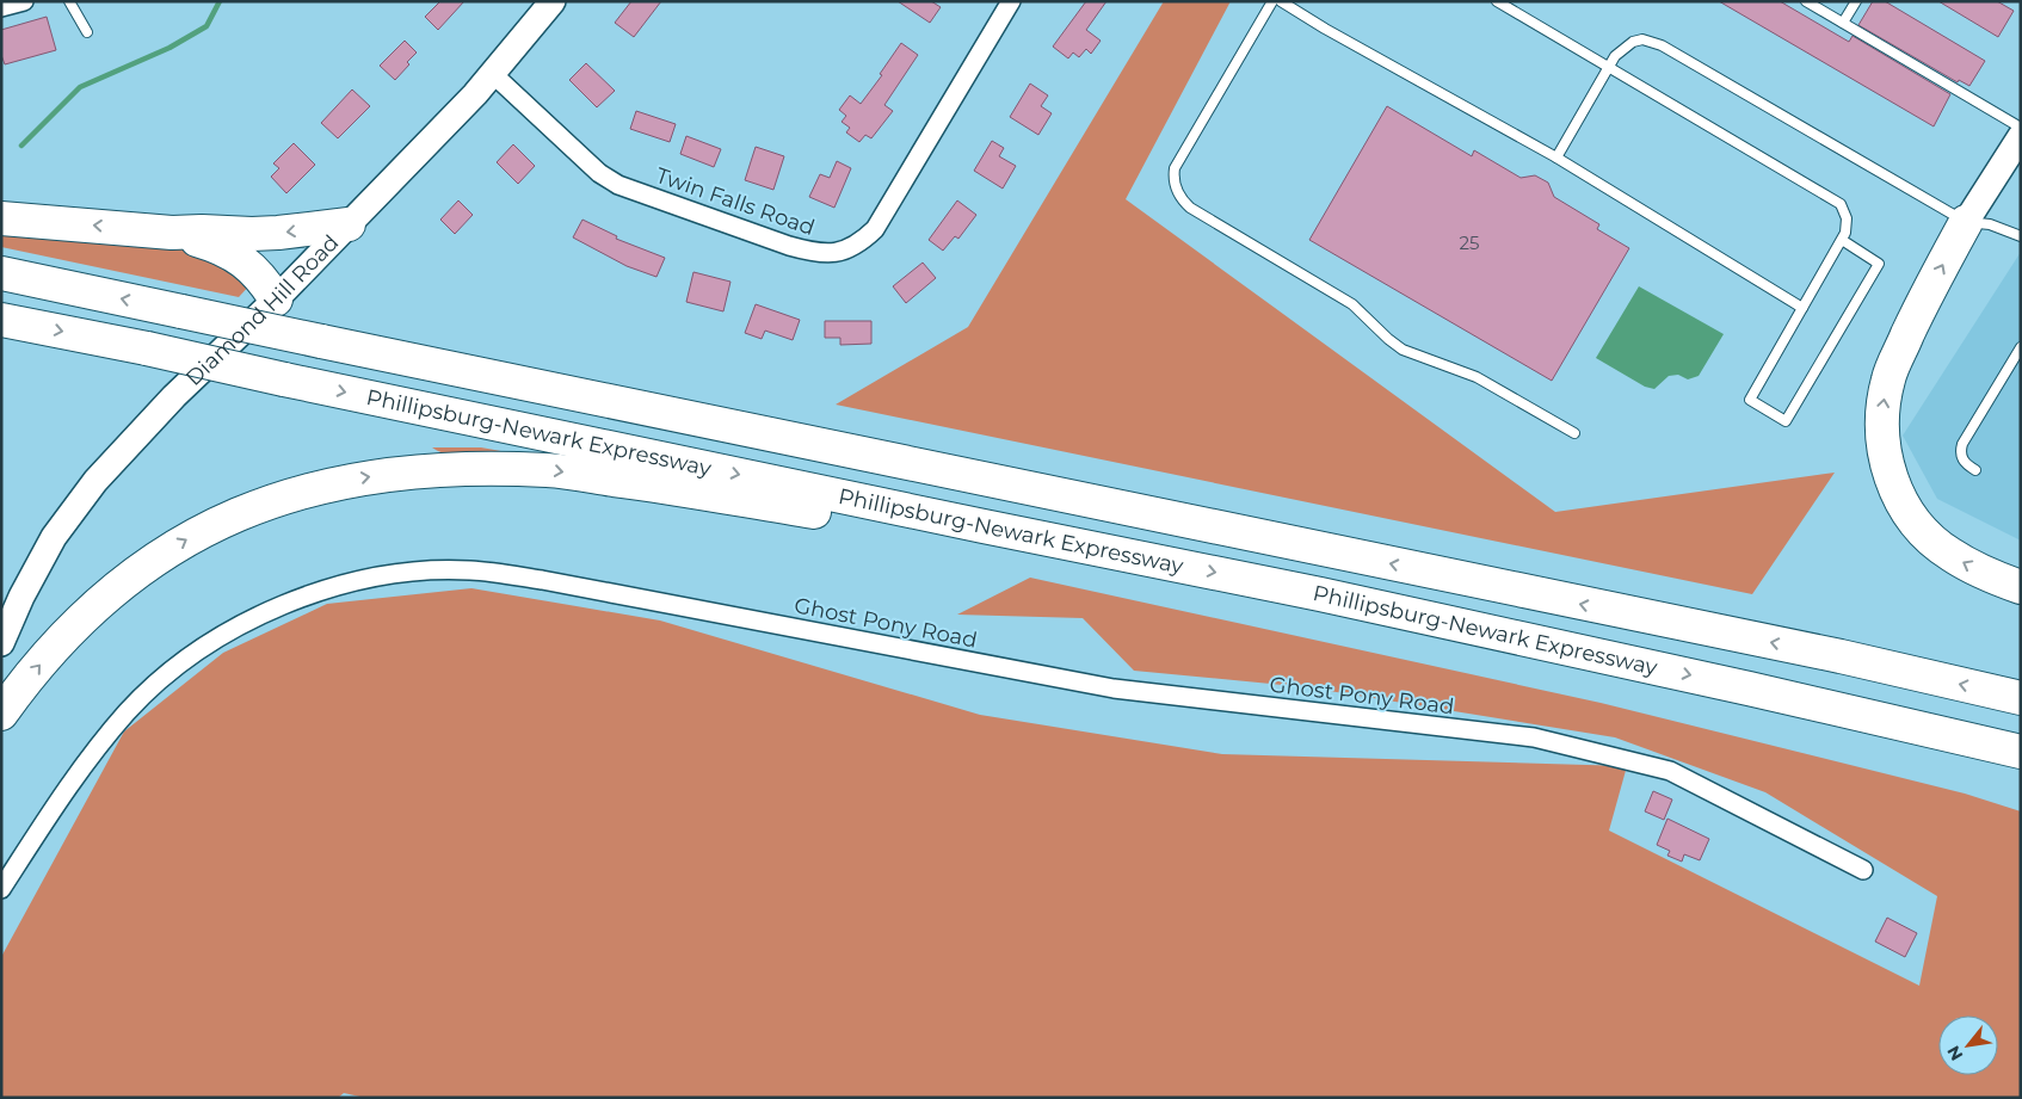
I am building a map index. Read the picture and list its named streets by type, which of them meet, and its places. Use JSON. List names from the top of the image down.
{
  "streets": {
    "highway": ["Phillipsburg-Newark Expressway"],
    "main road": ["Diamond Hill Road"],
    "street": ["Twin Falls Road", "Ghost Pony Road"]
  },
  "crossings": [
    ["Twin Falls Road", "Diamond Hill Road"]
  ],
  "house_numbers": ["25"],
  "north": "bottom left"
}
